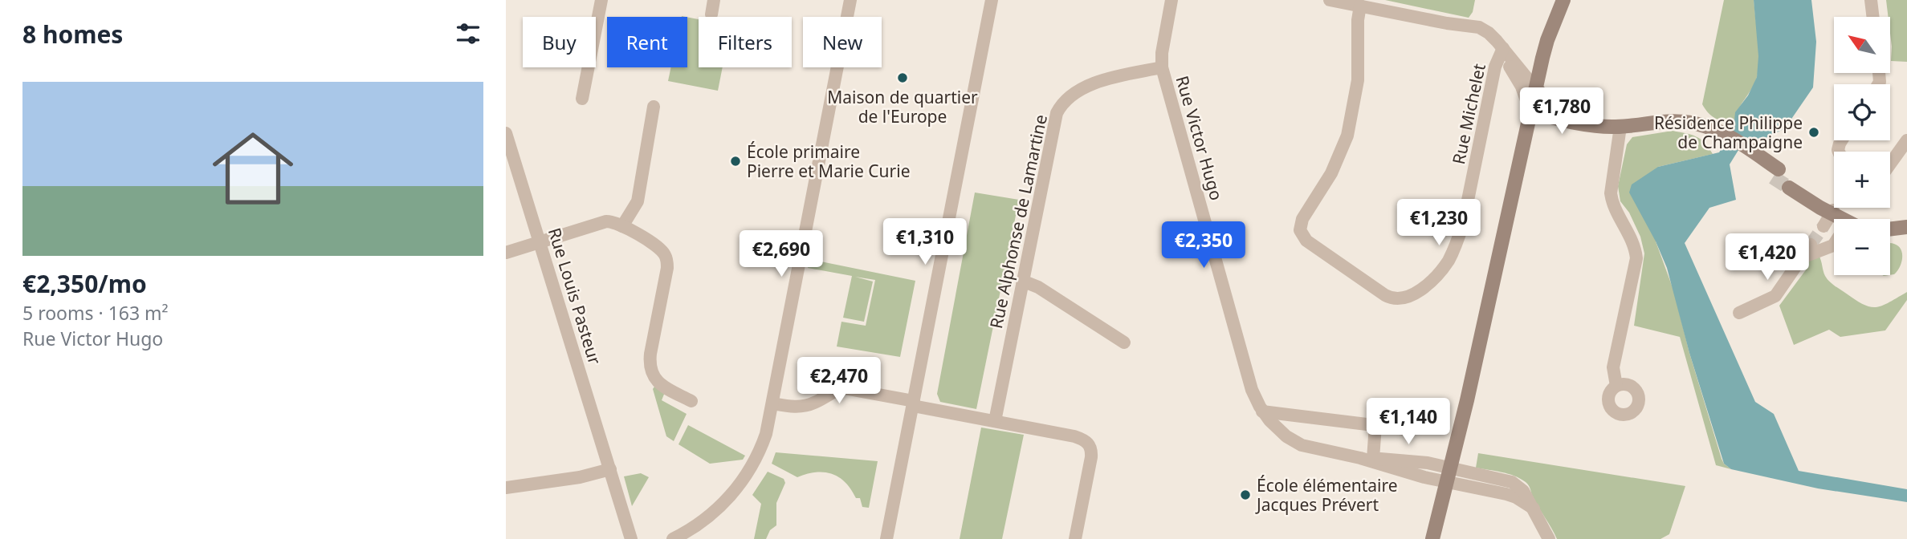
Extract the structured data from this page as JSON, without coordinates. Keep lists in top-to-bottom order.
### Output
{
  "streets": {
    "street": [
      "Rue Michelet",
      "Rue Victor Hugo",
      "Rue Alphonse de Lamartine",
      "Rue Louis Pasteur"
    ]
  },
  "crossings": [
    ["Rue Victor Hugo", "Rue Alphonse de Lamartine"]
  ],
  "places": [
    "Maison de quartier de l'Europe",
    "Résidence Philippe de Champaigne",
    "École primaire Pierre et Marie Curie",
    "École élémentaire Jacques Prévert"
  ],
  "north": "top left",
  "page": {
    "heading": "8 homes",
    "map_buttons": ["+", "−"],
    "chip": [
      "Buy",
      "Rent",
      "Filters",
      "New"
    ],
    "list": [
      {
        "name": "€2,350/mo",
        "note": "5 rooms · 163 m² · Rue Victor Hugo"
      }
    ],
    "price": [
      "€1,780",
      "€1,230",
      "€1,310",
      "€2,350",
      "€2,690",
      "€1,420",
      "€2,470",
      "€1,140"
    ]
  }
}
